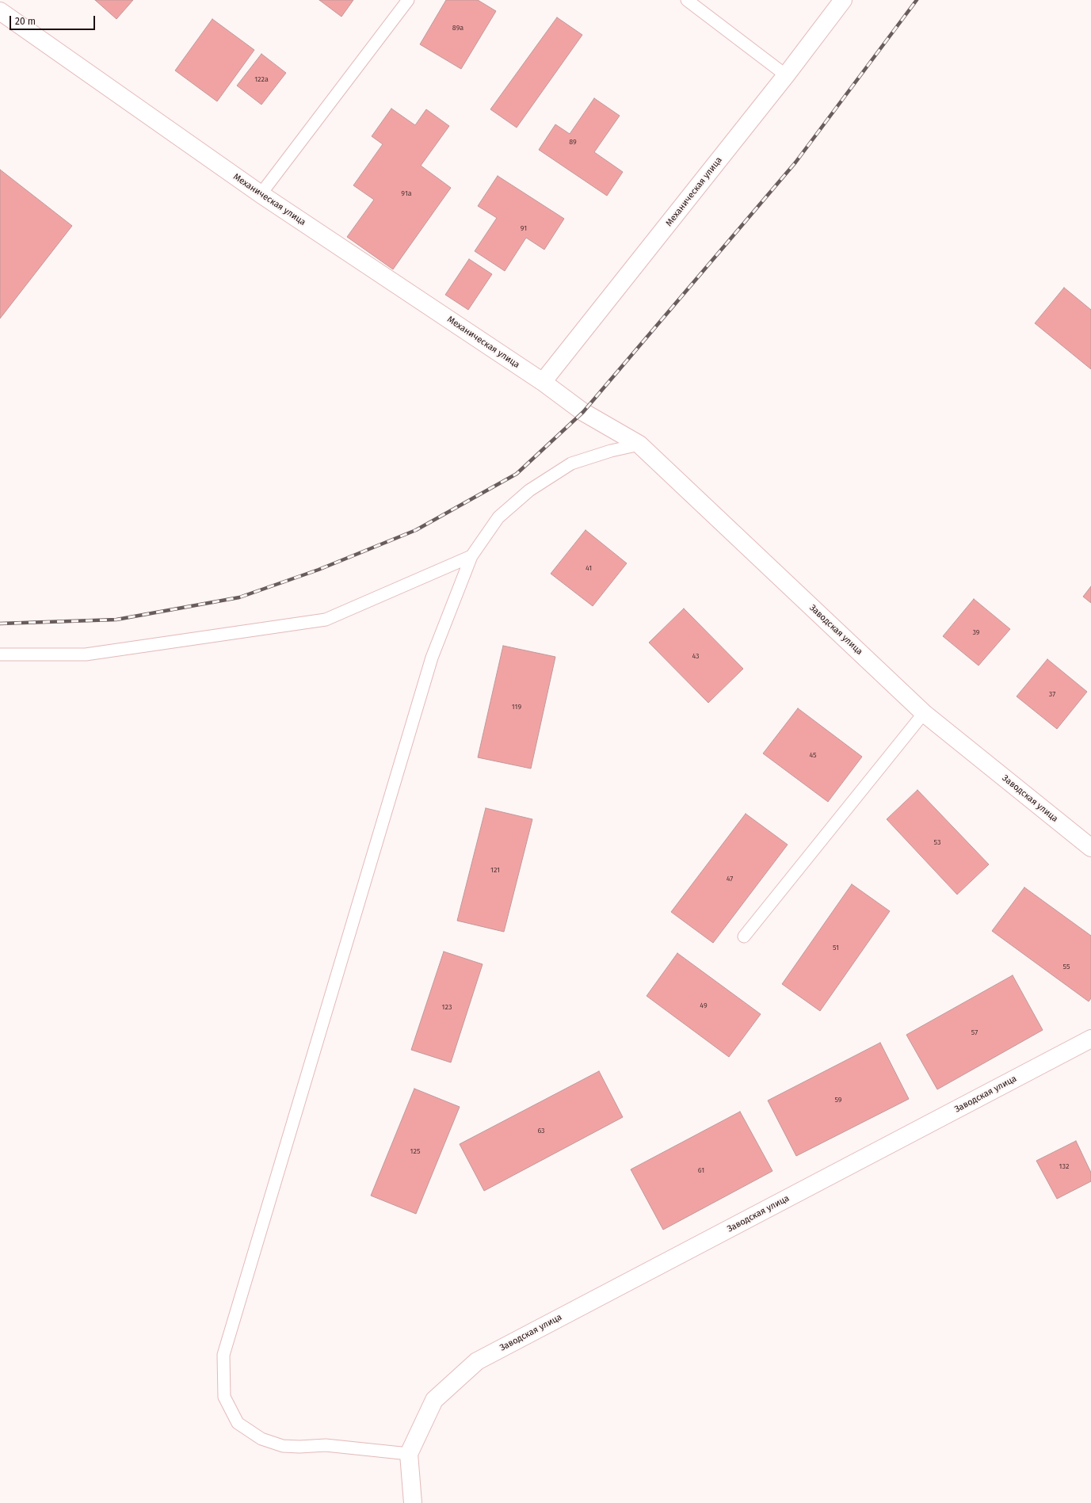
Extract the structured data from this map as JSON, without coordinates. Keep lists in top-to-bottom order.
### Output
{
  "streets": {
    "street": ["Механическая улица", "Заводская улица"]
  },
  "crossings": [
    ["Механическая улица", "Заводская улица"]
  ],
  "house_numbers": [
    "89а",
    "122а",
    "89",
    "91а",
    "91",
    "41",
    "39",
    "43",
    "37",
    "119",
    "45",
    "53",
    "121",
    "47",
    "51",
    "55",
    "49",
    "123",
    "57",
    "59",
    "63",
    "125",
    "132",
    "61"
  ],
  "scale_bar": "20 m"
}
